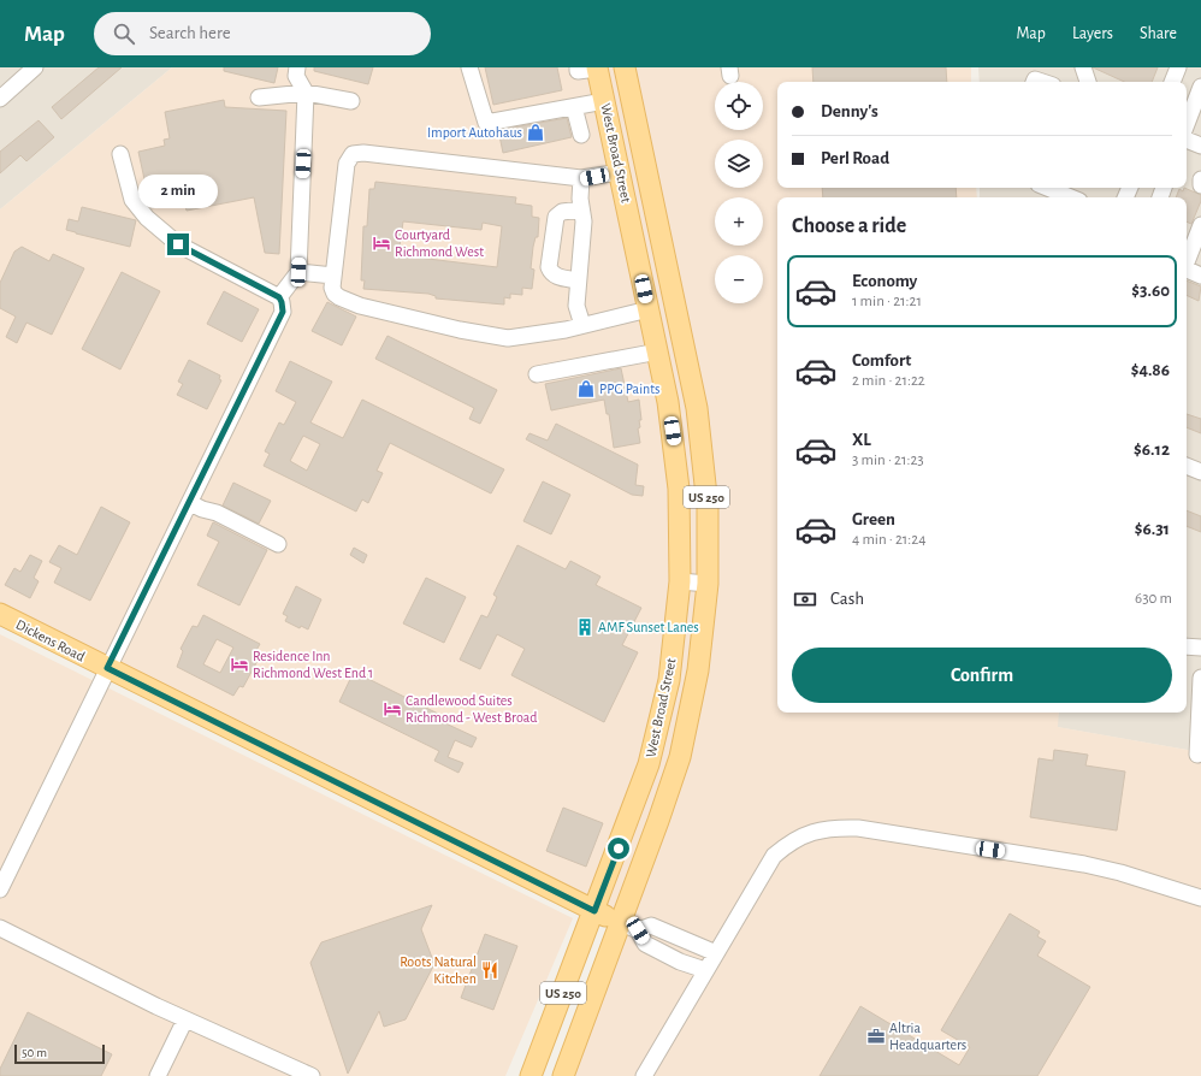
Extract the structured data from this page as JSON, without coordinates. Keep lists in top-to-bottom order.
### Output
{
  "streets": {
    "main road": ["West Broad Street", "US 250", "Dickens Road"]
  },
  "crossings": [
    ["West Broad Street", "Dickens Road"]
  ],
  "places": {
    "shop": ["Import Autohaus", "PPG Paints"],
    "hotel": ["Courtyard Richmond West", "Residence Inn Richmond West End 1", "Candlewood Suites Richmond - West Broad"],
    "building": ["AMF Sunset Lanes"],
    "restaurant": ["Roots Natural Kitchen"],
    "office": ["Altria Headquarters"]
  },
  "scale_bar": "50 m",
  "page": {
    "header": "Map",
    "search": "Search here",
    "nav": ["Map", "Layers", "Share"],
    "map_buttons": ["+", "−"],
    "banner": ["Denny's", "Perl Road"],
    "bubble": "2 min",
    "heading": "Choose a ride",
    "list": [
      {
        "name": "Economy",
        "note": "1 min · 21:21",
        "value": "$3.60"
      },
      {
        "name": "Comfort",
        "note": "2 min · 21:22",
        "value": "$4.86"
      },
      {
        "name": "XL",
        "note": "3 min · 21:23",
        "value": "$6.12"
      },
      {
        "name": "Green",
        "note": "4 min · 21:24",
        "value": "$6.31"
      }
    ],
    "pay": ["Cash", "630 m"],
    "buttons": "Confirm",
    "scale": "50 m"
  }
}
